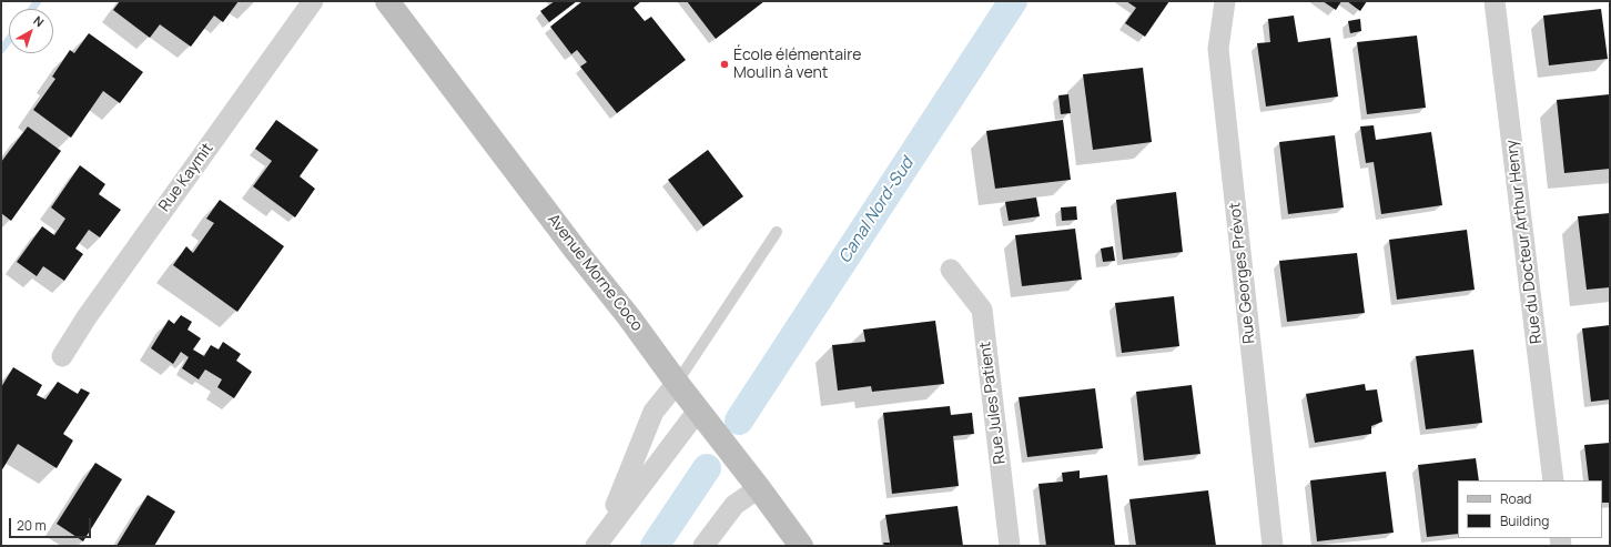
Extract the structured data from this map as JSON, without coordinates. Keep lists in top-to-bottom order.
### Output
{
  "streets": {
    "street": [
      "Rue Kaymit",
      "Rue du Docteur Arthur Henry",
      "Avenue Morne Coco",
      "Rue Georges Prévot",
      "Rue Jules Patient"
    ]
  },
  "water": ["Canal Nord-Sud"],
  "places": ["École élémentaire Moulin à vent"],
  "legend": ["Road", "Building"],
  "scale_bar": "20 m",
  "north": "top right"
}
